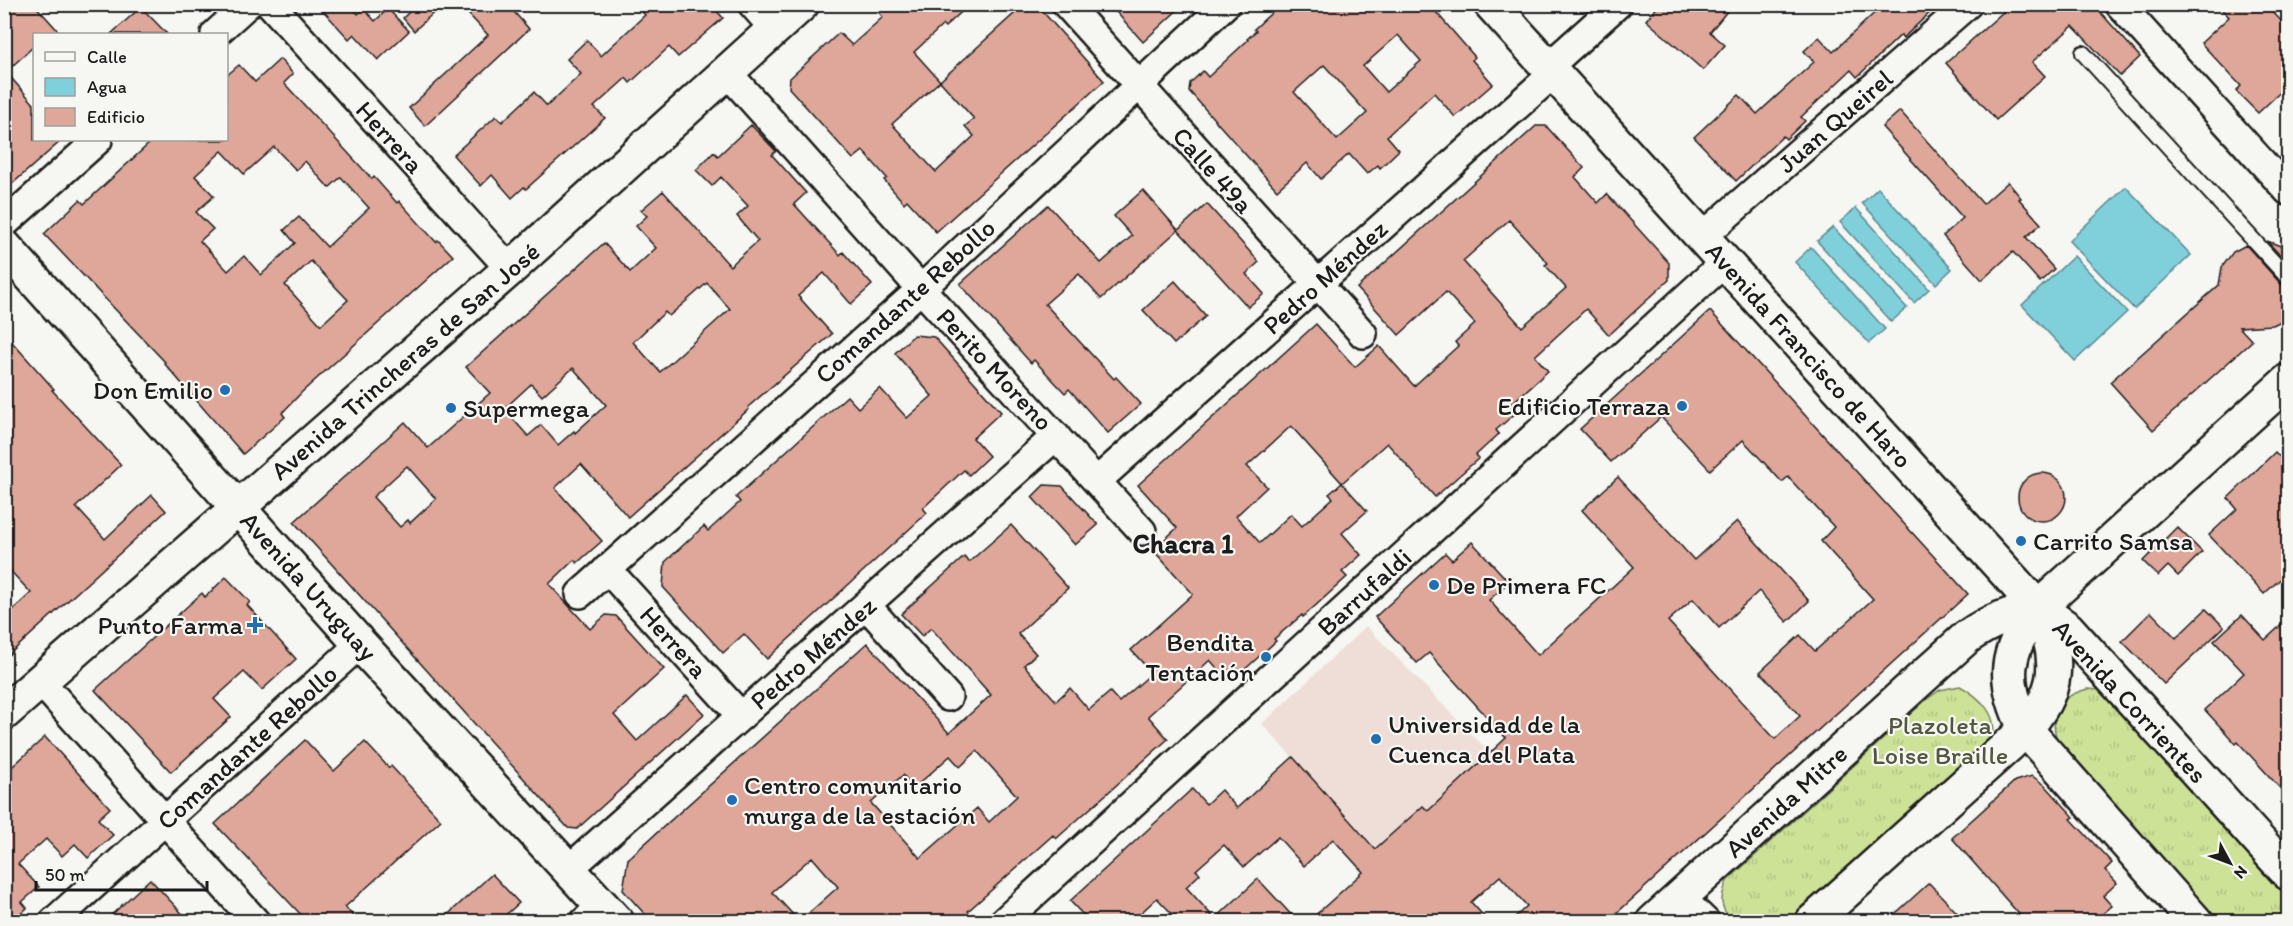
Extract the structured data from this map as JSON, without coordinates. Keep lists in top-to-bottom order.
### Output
{
  "streets": {
    "main road": [
      "Avenida Francisco de Haro",
      "Avenida Trincheras de San José",
      "Avenida Uruguay",
      "Avenida Corrientes",
      "Avenida Mitre"
    ],
    "street": [
      "Juan Queirel",
      "Herrera",
      "Calle 49a",
      "Pedro Méndez",
      "Comandante Rebollo",
      "Perito Moreno",
      "Barrufaldi"
    ]
  },
  "crossings": [
    ["Juan Queirel", "Avenida Francisco de Haro"],
    ["Herrera", "Pedro Méndez"],
    ["Herrera", "Comandante Rebollo"],
    ["Herrera", "Avenida Trincheras de San José"],
    ["Calle 49a", "Pedro Méndez"],
    ["Calle 49a", "Comandante Rebollo"],
    ["Pedro Méndez", "Avenida Francisco de Haro"],
    ["Pedro Méndez", "Perito Moreno"],
    ["Pedro Méndez", "Avenida Uruguay"],
    ["Comandante Rebollo", "Perito Moreno"],
    ["Comandante Rebollo", "Avenida Uruguay"],
    ["Avenida Francisco de Haro", "Barrufaldi"],
    ["Avenida Francisco de Haro", "Avenida Corrientes"],
    ["Avenida Francisco de Haro", "Avenida Mitre"],
    ["Avenida Trincheras de San José", "Perito Moreno"],
    ["Avenida Trincheras de San José", "Avenida Uruguay"],
    ["Avenida Corrientes", "Avenida Mitre"]
  ],
  "districts": ["Chacra 1"],
  "parks": ["Plazoleta Loise Braille"],
  "places": {
    "other": [
      "Don Emilio",
      "Edificio Terraza",
      "Supermega",
      "Carrito Samsa",
      "De Primera FC",
      "Bendita Tentación",
      "Universidad de la Cuenca del Plata",
      "Centro comunitario murga de la estación"
    ],
    "health": ["Punto Farma"]
  },
  "legend": ["Calle", "Agua", "Edificio"],
  "scale_bar": "50 m",
  "north": "bottom right"
}
